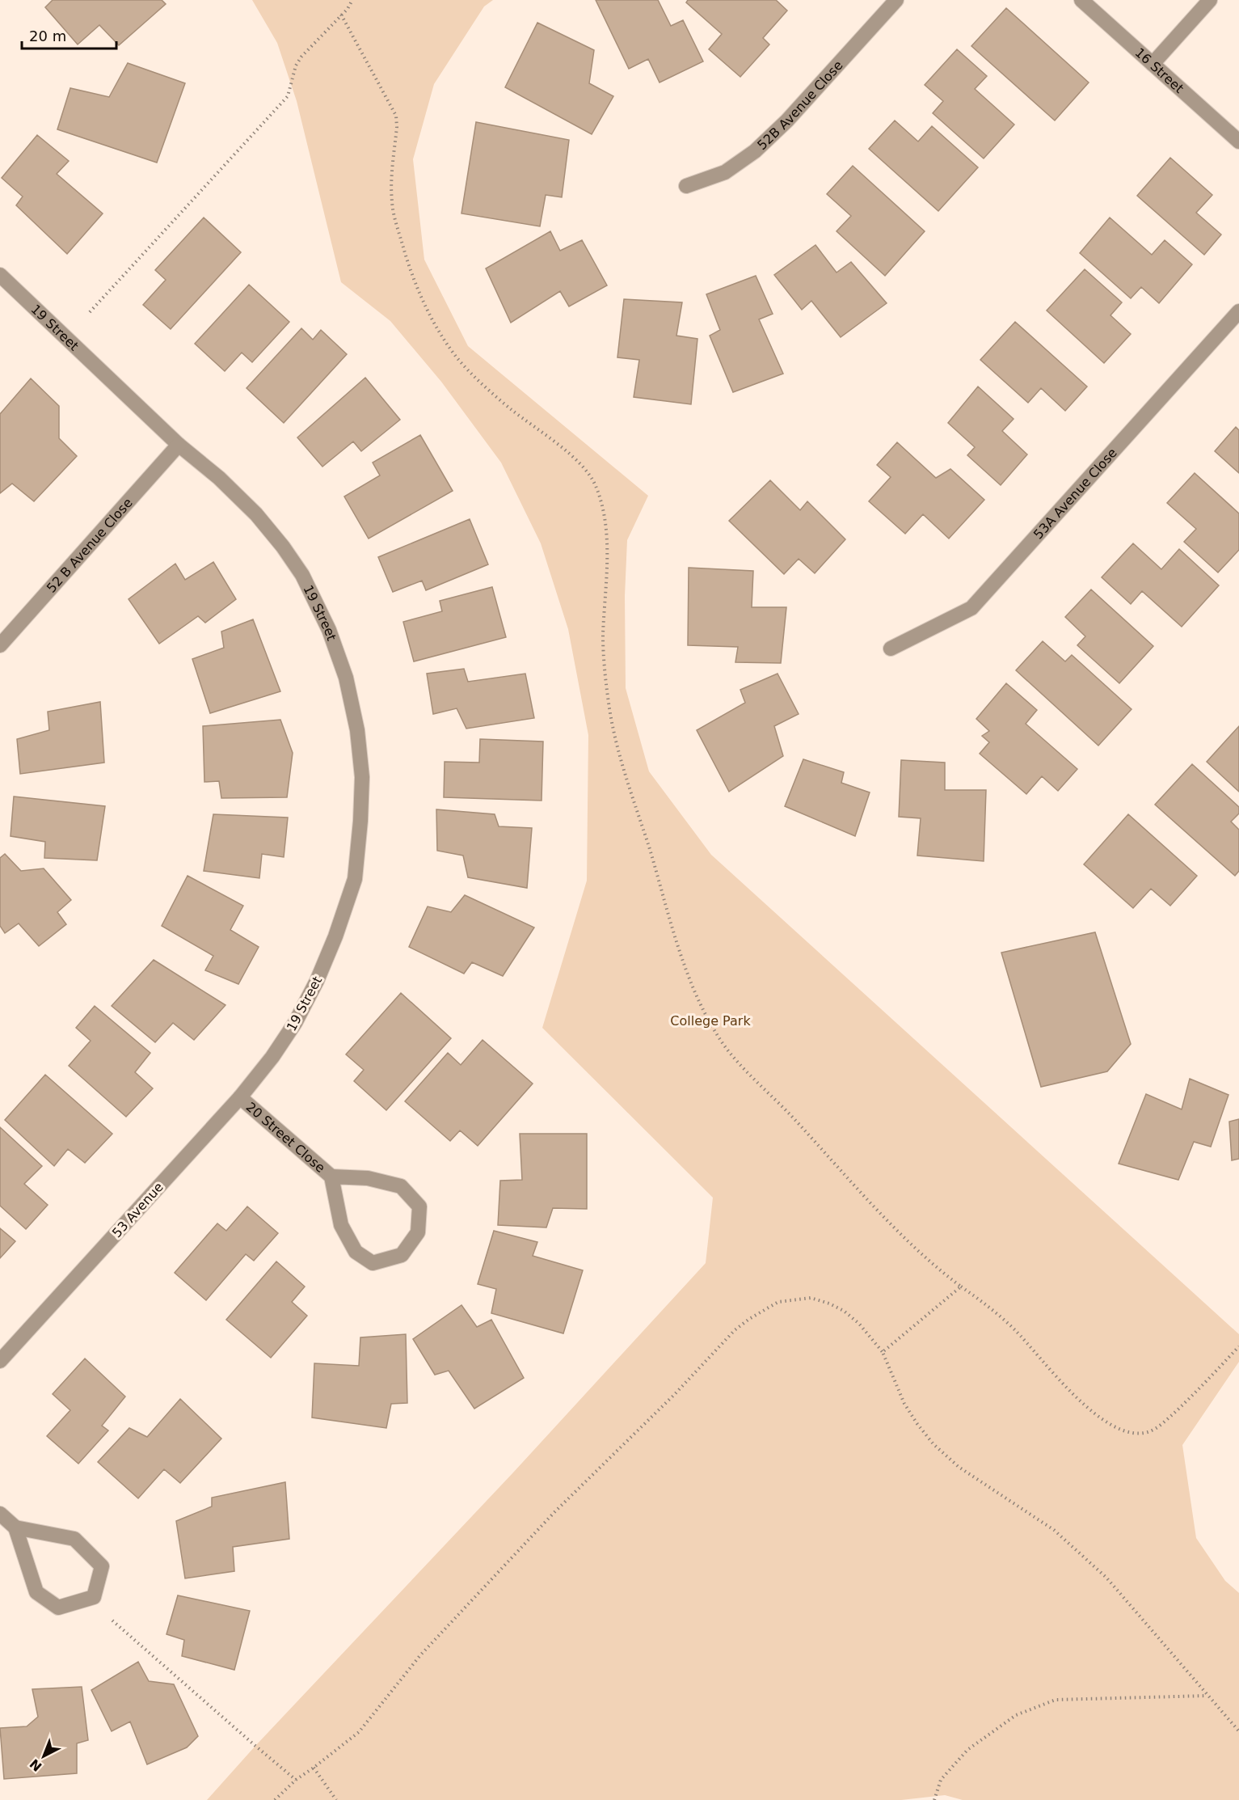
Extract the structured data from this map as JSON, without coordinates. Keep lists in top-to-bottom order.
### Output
{
  "streets": {
    "street": [
      "16 Street",
      "52B Avenue Close",
      "19 Street",
      "53A Avenue Close",
      "52 B Avenue Close",
      "20 Street Close",
      "53 Avenue"
    ]
  },
  "crossings": [
    ["19 Street", "52 B Avenue Close"],
    ["19 Street", "53 Avenue"],
    ["20 Street Close", "53 Avenue"]
  ],
  "parks": ["College Park"],
  "scale_bar": "20 m",
  "north": "bottom left"
}
